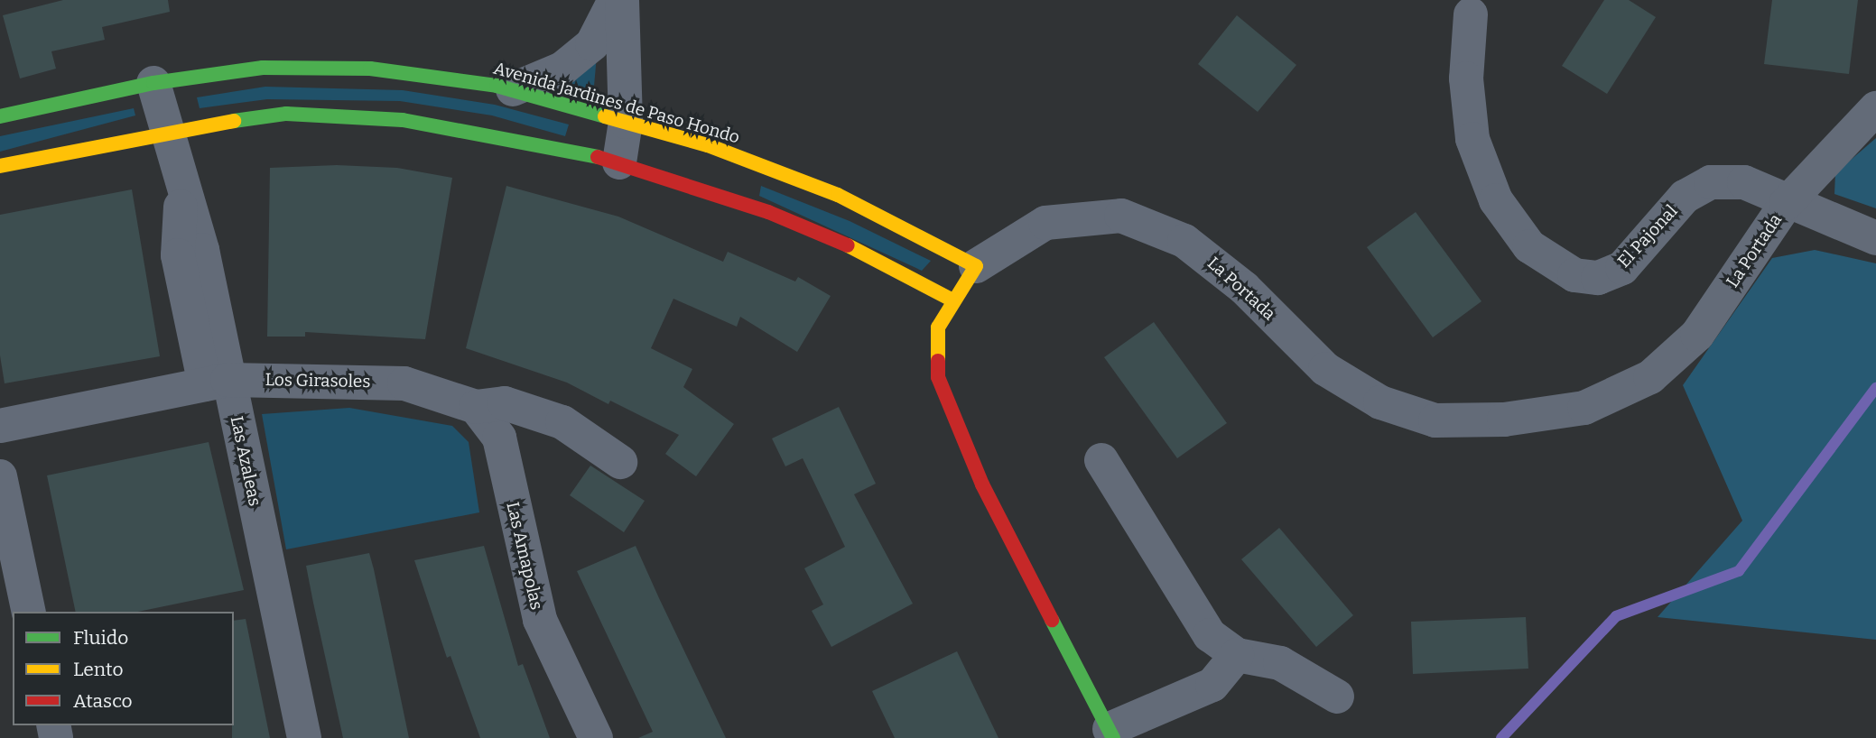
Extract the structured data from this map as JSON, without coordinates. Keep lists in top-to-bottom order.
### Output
{
  "streets": {
    "street": [
      "Avenida Jardines de Paso Hondo",
      "El Pajonal",
      "La Portada",
      "Los Girasoles",
      "Las Azaleas",
      "Las Amapolas"
    ]
  },
  "crossings": [
    ["Avenida Jardines de Paso Hondo", "La Portada"],
    ["Avenida Jardines de Paso Hondo", "Las Azaleas"],
    ["El Pajonal", "La Portada"],
    ["Los Girasoles", "Las Azaleas"],
    ["Los Girasoles", "Las Amapolas"]
  ],
  "legend": ["Fluido", "Lento", "Atasco"]
}
